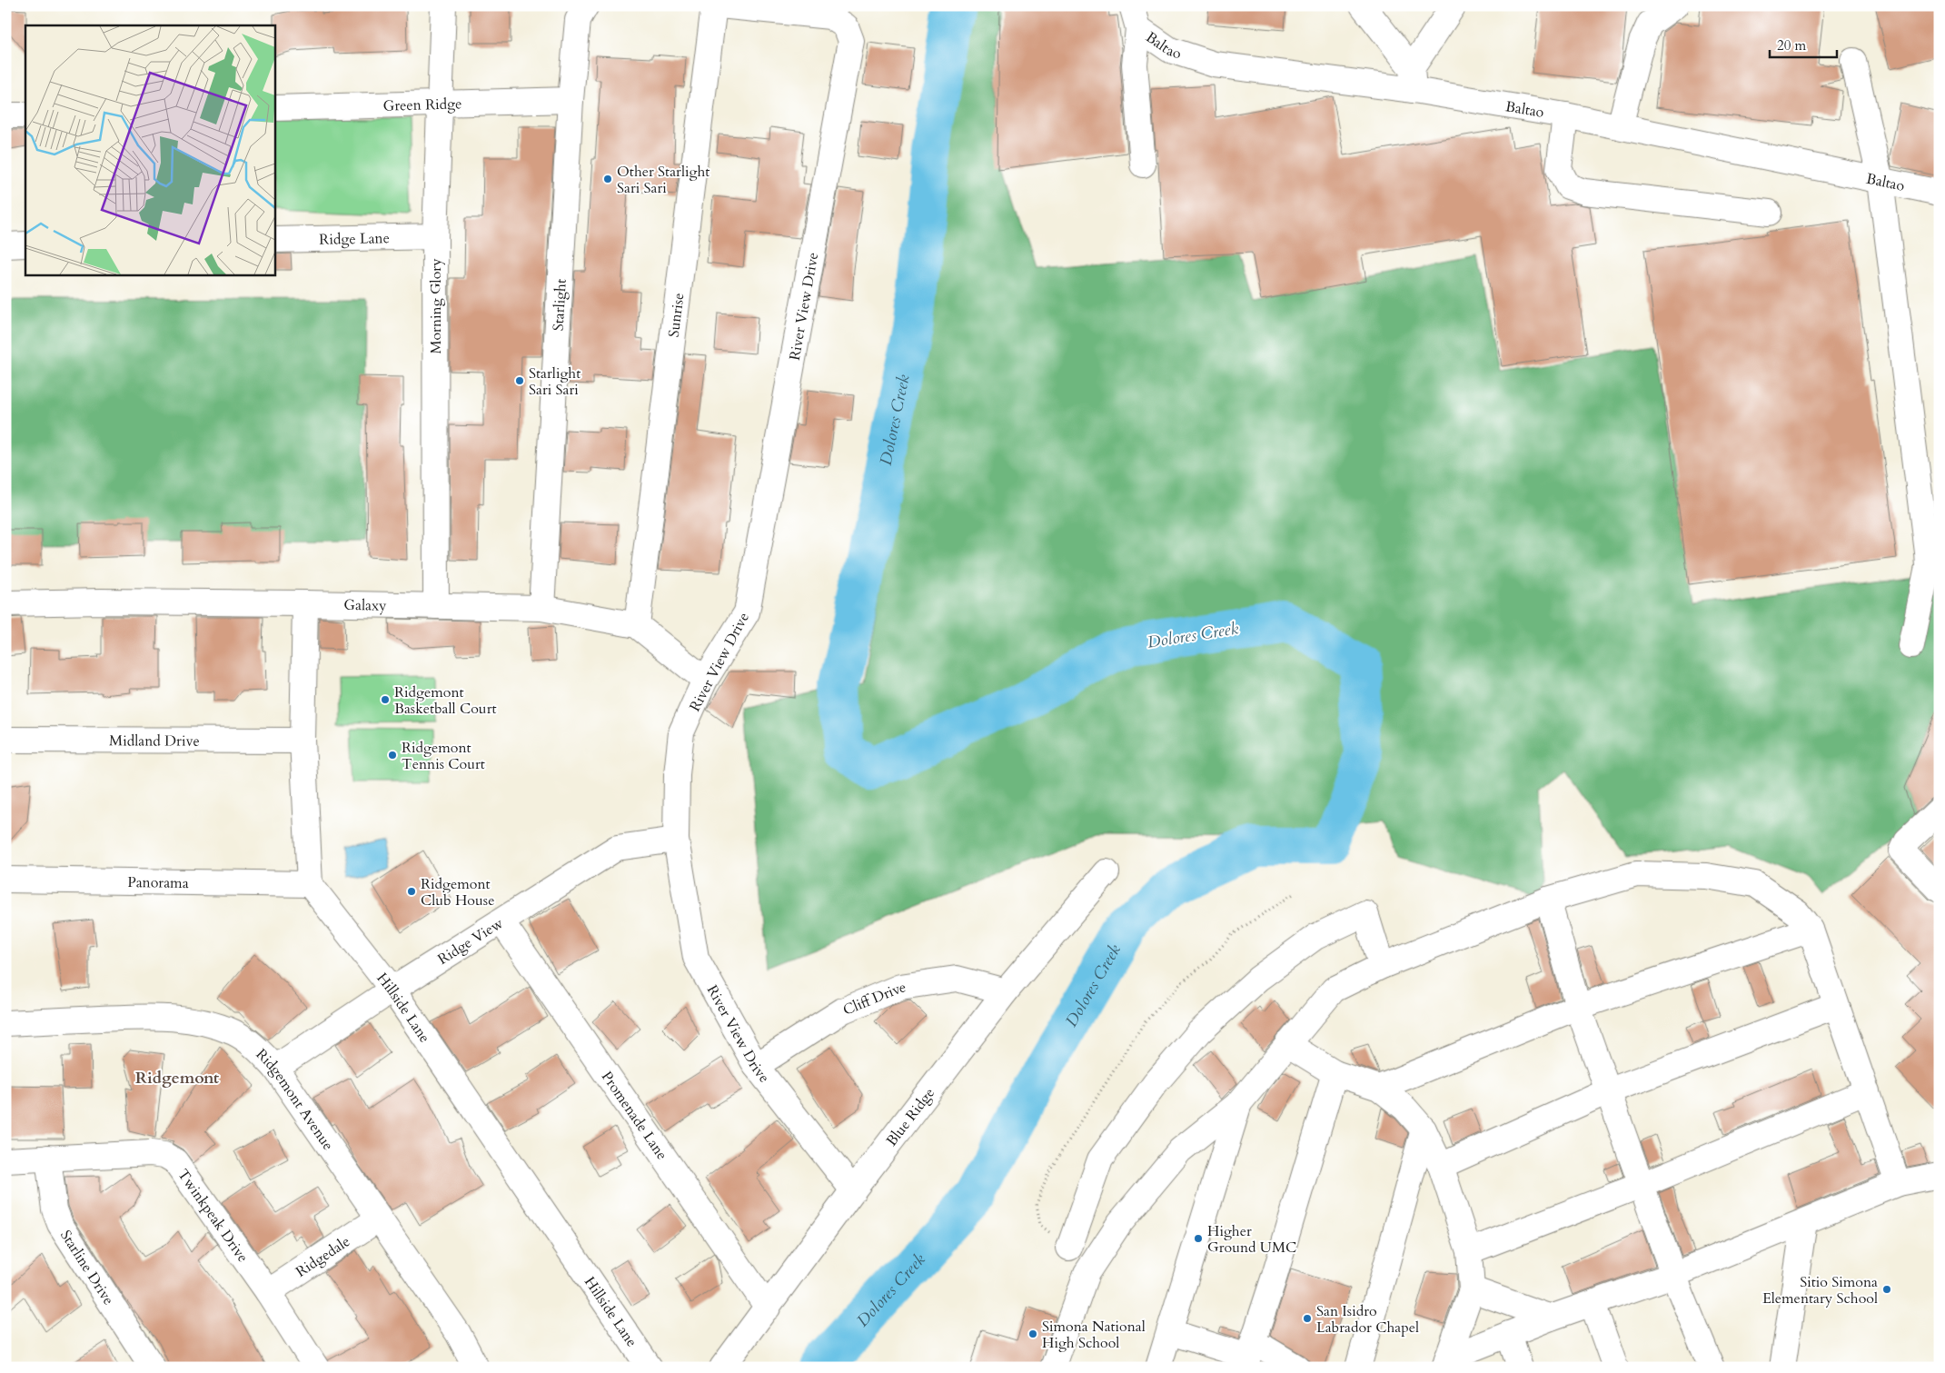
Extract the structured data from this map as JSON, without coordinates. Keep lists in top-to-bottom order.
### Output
{
  "streets": {
    "street": [
      "Baltao",
      "Green Ridge",
      "Ridge Lane",
      "Starlight",
      "Morning Glory",
      "River View Drive",
      "Sunrise",
      "Galaxy",
      "Midland Drive",
      "Panorama",
      "Ridge View",
      "Cliff Drive",
      "Hillside Lane",
      "Ridgemont Avenue",
      "Promenade Lane",
      "Blue Ridge",
      "Twinkpeak Drive",
      "Ridgedale",
      "Starline Drive"
    ]
  },
  "crossings": [
    ["Green Ridge", "Starlight"],
    ["Green Ridge", "Morning Glory"],
    ["Ridge Lane", "Morning Glory"],
    ["Starlight", "Galaxy"],
    ["Morning Glory", "Galaxy"],
    ["River View Drive", "Galaxy"],
    ["River View Drive", "Ridge View"],
    ["River View Drive", "Cliff Drive"],
    ["River View Drive", "Blue Ridge"],
    ["Sunrise", "Galaxy"],
    ["Panorama", "Hillside Lane"],
    ["Ridge View", "Hillside Lane"],
    ["Ridge View", "Ridgemont Avenue"],
    ["Ridge View", "Promenade Lane"],
    ["Cliff Drive", "Blue Ridge"],
    ["Ridgemont Avenue", "Ridgedale"],
    ["Promenade Lane", "Blue Ridge"],
    ["Twinkpeak Drive", "Ridgedale"],
    ["Twinkpeak Drive", "Starline Drive"]
  ],
  "districts": ["Ridgemont"],
  "water": ["Dolores Creek"],
  "places": [
    "Other Starlight Sari Sari",
    "Starlight Sari Sari",
    "Ridgemont Basketball Court",
    "Ridgemont Tennis Court",
    "Ridgemont Club House",
    "Higher Ground UMC",
    "Sitio Simona Elementary School",
    "San Isidro Labrador Chapel",
    "Simona National High School"
  ],
  "scale_bar": "20 m"
}
